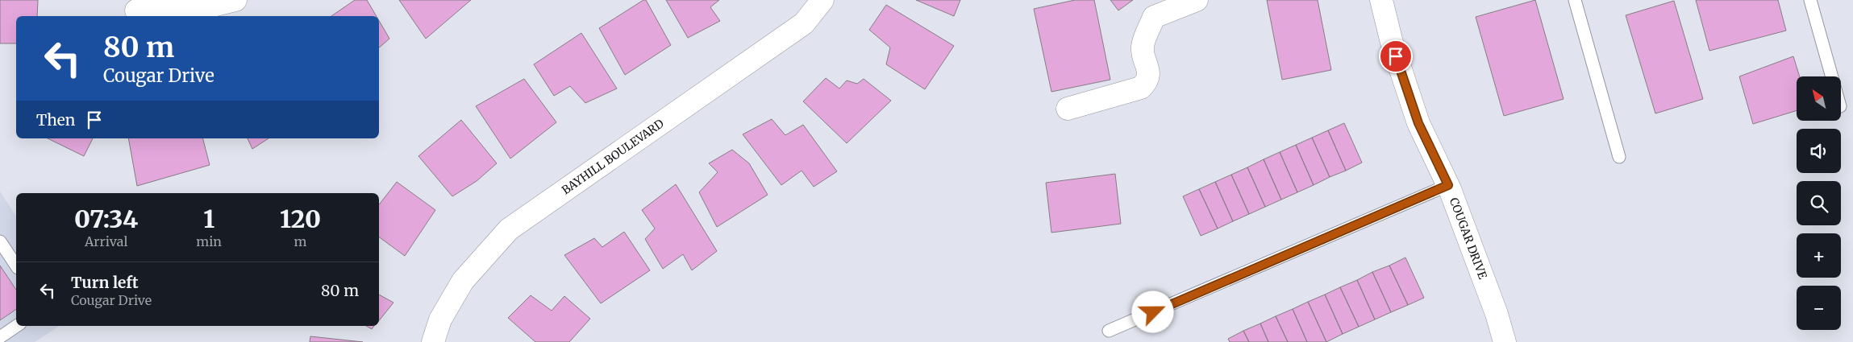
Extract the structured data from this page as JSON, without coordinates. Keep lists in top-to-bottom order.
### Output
{
  "streets": {
    "street": ["BAYHILL BOULEVARD", "COUGAR DRIVE"]
  },
  "north": "top left",
  "page": {
    "turn": ["80 m", "Cougar Drive"],
    "map_buttons": ["+", "−"],
    "then": "Then",
    "eta": [
      "07:34",
      "Arrival",
      "1",
      "min",
      "120",
      "m"
    ],
    "list": [
      {
        "name": "Turn left",
        "note": "Cougar Drive",
        "value": "80 m"
      }
    ]
  }
}
